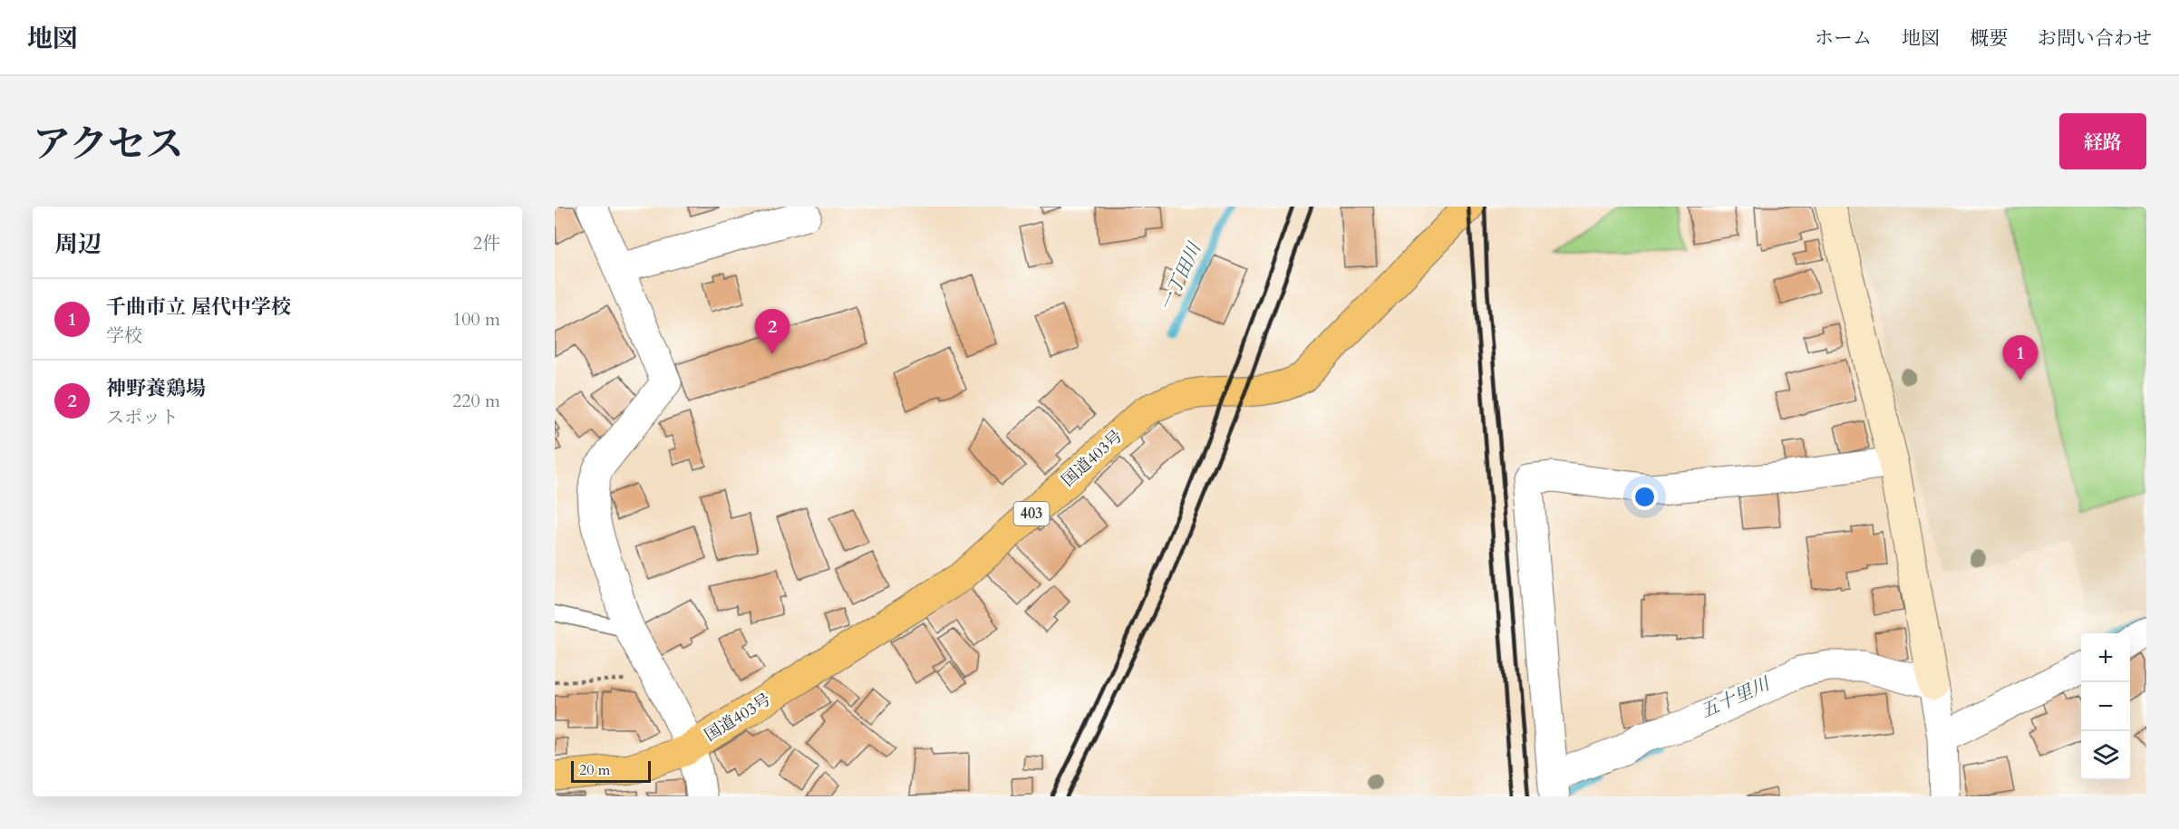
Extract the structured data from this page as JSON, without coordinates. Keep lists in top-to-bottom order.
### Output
{
  "streets": {
    "highway": ["国道403号", "403"]
  },
  "water": ["一丁田川", "五十里川"],
  "scale_bar": "20 m",
  "page": {
    "header": "地図",
    "nav": [
      "ホーム",
      "地図",
      "概要",
      "お問い合わせ"
    ],
    "title": "アクセス",
    "buttons": "経路",
    "heading": ["周辺", "2件"],
    "list": [
      {
        "mark": "1",
        "name": "千曲市立 屋代中学校",
        "note": "学校",
        "value": "100 m"
      },
      {
        "mark": "2",
        "name": "神野養鶏場",
        "note": "スポット",
        "value": "220 m"
      }
    ],
    "pins": ["2", "1"],
    "map_buttons": ["+", "−"],
    "scale": "20 m"
  }
}
